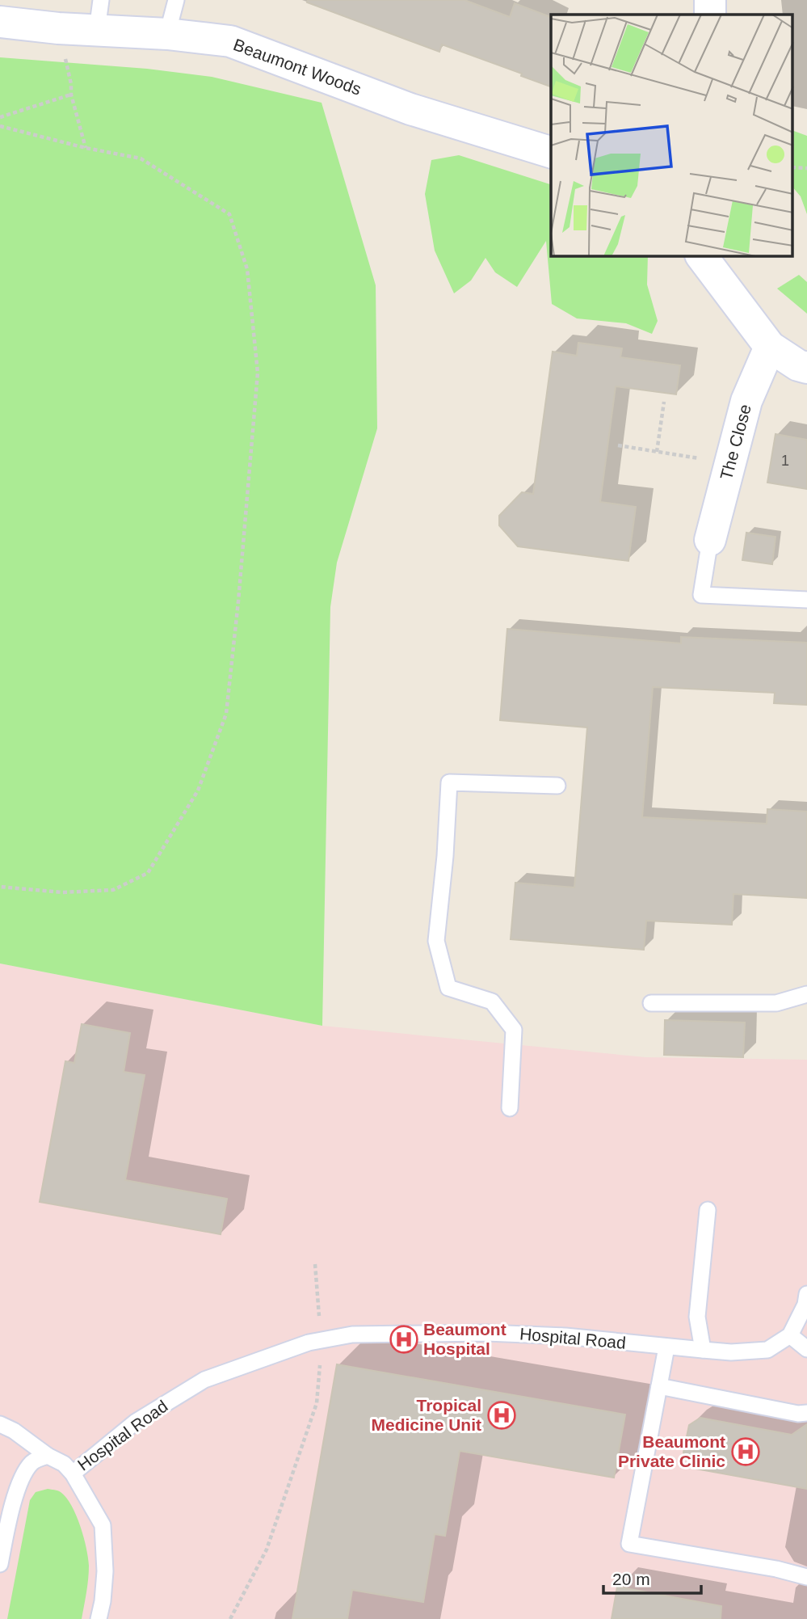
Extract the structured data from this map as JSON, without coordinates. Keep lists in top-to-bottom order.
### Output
{
  "streets": {
    "street": ["Beaumont Woods", "The Close"],
    "lane": ["Hospital Road"]
  },
  "places": {
    "hospital": ["Beaumont Hospital", "Tropical Medicine Unit", "Beaumont Private Clinic"]
  },
  "house_numbers": ["1"],
  "scale_bar": "20 m"
}
